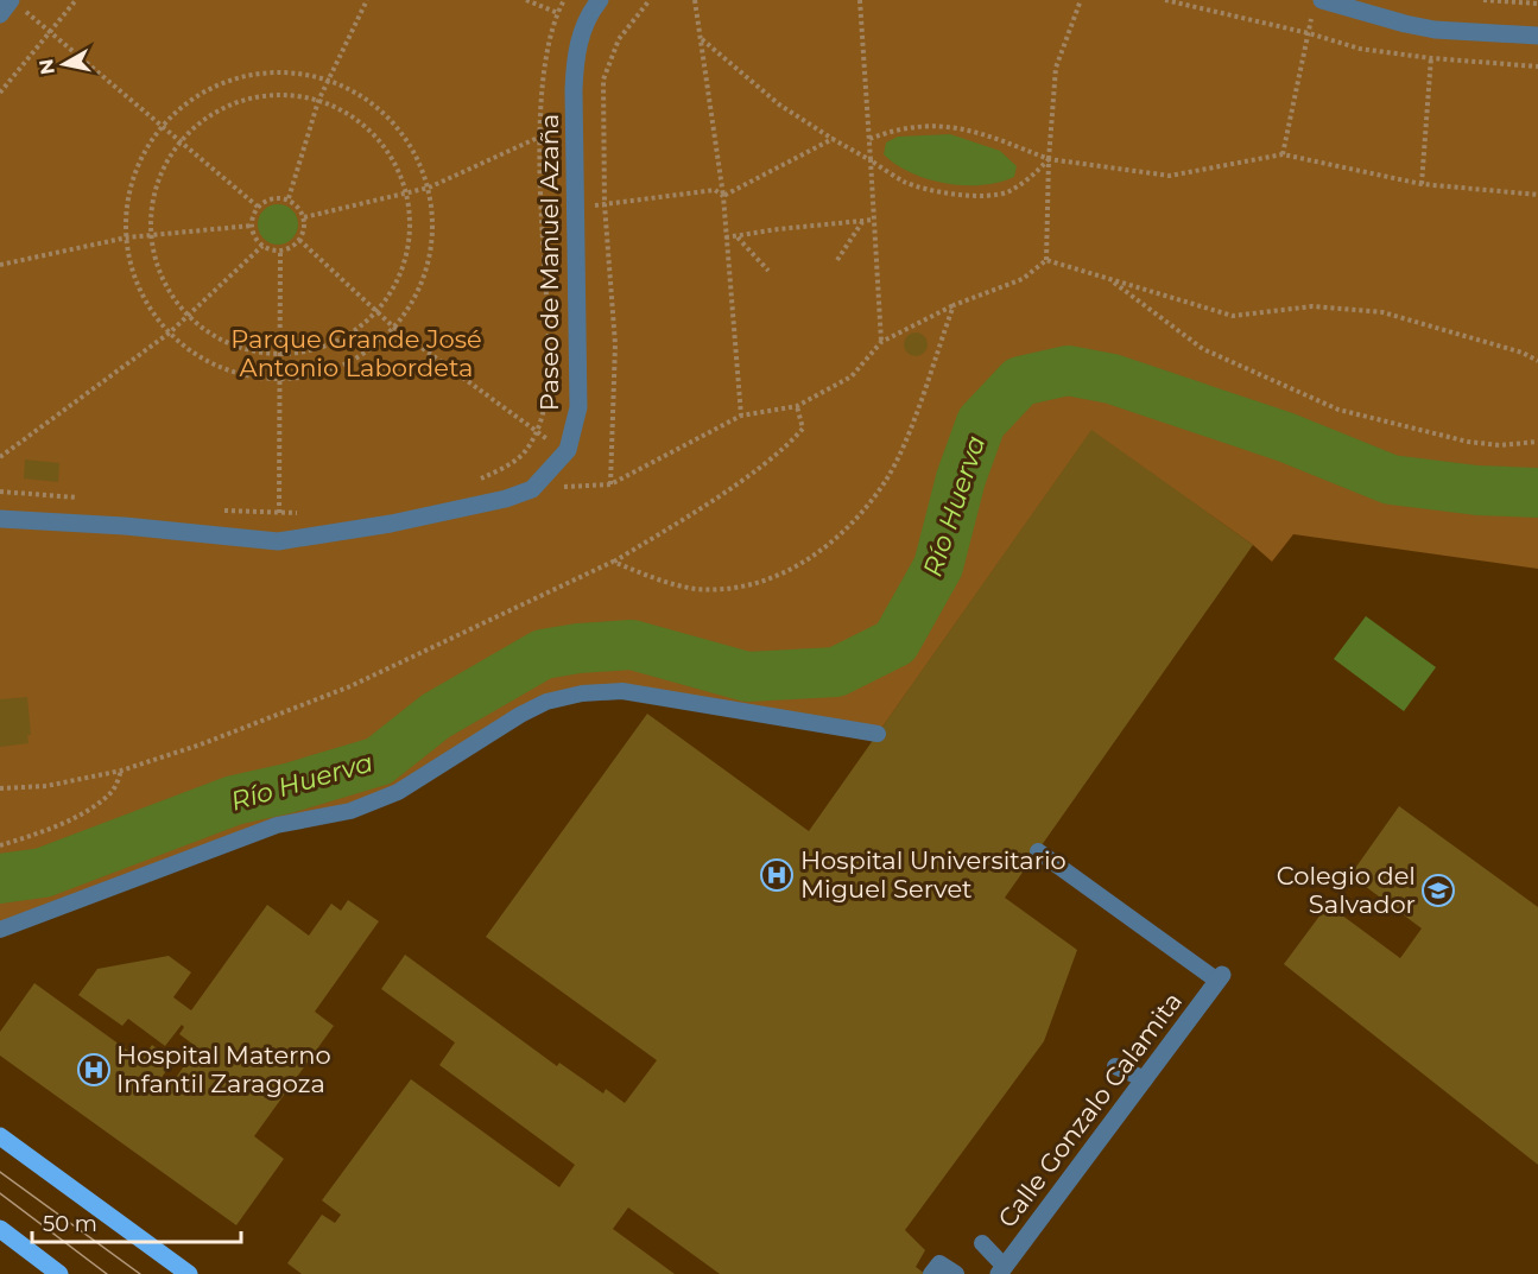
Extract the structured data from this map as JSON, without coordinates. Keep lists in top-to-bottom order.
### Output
{
  "streets": {
    "street": ["Paseo de Manuel Azaña", "Calle Gonzalo Calamita"]
  },
  "water": ["Río Huerva"],
  "parks": ["Parque Grande José Antonio Labordeta"],
  "places": {
    "hospital": ["Hospital Universitario Miguel Servet", "Hospital Materno Infantil Zaragoza"],
    "school or university": ["Colegio del Salvador"]
  },
  "scale_bar": "50 m",
  "north": "left"
}
